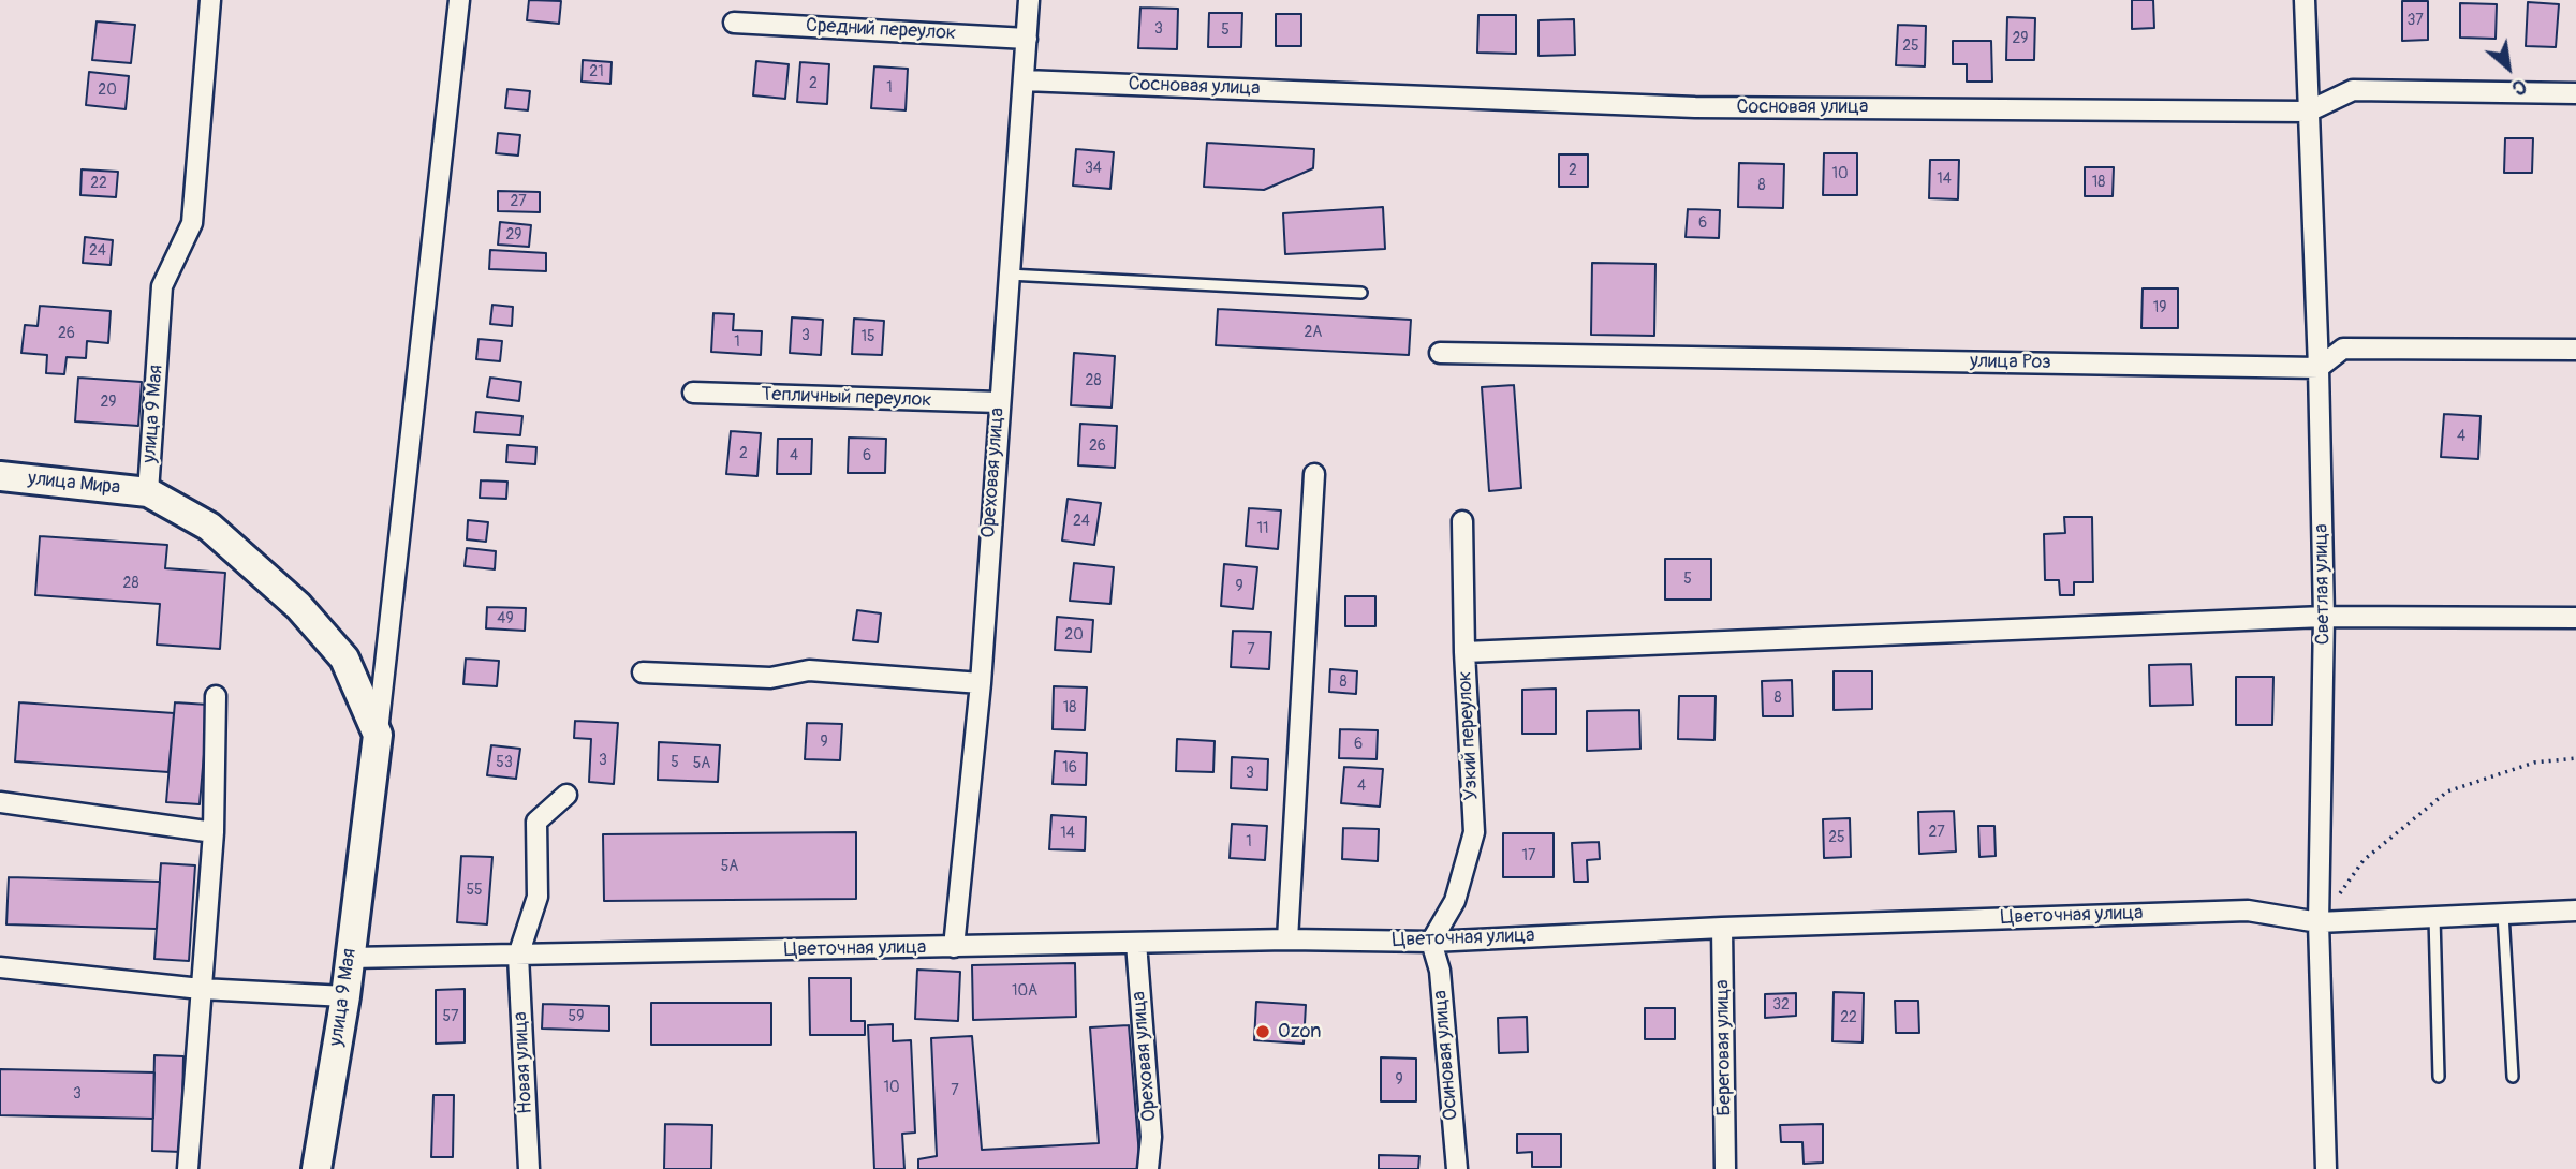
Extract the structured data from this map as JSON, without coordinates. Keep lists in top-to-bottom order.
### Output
{
  "streets": {
    "street": [
      "Средний переулок",
      "Сосновая улица",
      "улица Роз",
      "Тепличный переулок",
      "улица 9 Мая",
      "Ореховая улица",
      "улица Мира",
      "Светлая улица",
      "Узкий переулок",
      "Цветочная улица",
      "Береговая улица",
      "Осиновая улица",
      "Новая улица"
    ]
  },
  "crossings": [
    ["Средний переулок", "Ореховая улица"],
    ["Сосновая улица", "Ореховая улица"],
    ["Сосновая улица", "Светлая улица"],
    ["улица Роз", "Светлая улица"],
    ["Тепличный переулок", "Ореховая улица"],
    ["улица 9 Мая", "улица Мира"],
    ["улица 9 Мая", "Цветочная улица"],
    ["Ореховая улица", "Цветочная улица"],
    ["Светлая улица", "Цветочная улица"],
    ["Узкий переулок", "Цветочная улица"],
    ["Узкий переулок", "Осиновая улица"],
    ["Цветочная улица", "Береговая улица"],
    ["Цветочная улица", "Осиновая улица"],
    ["Цветочная улица", "Новая улица"]
  ],
  "places": ["Ozon"],
  "house_numbers": [
    "37",
    "3",
    "5",
    "29",
    "25",
    "21",
    "2",
    "1",
    "20",
    "34",
    "2",
    "10",
    "14",
    "18",
    "22",
    "8",
    "27",
    "6",
    "29",
    "24",
    "19",
    "2А",
    "26",
    "3",
    "15",
    "1",
    "28",
    "29",
    "4",
    "26",
    "2",
    "4",
    "6",
    "24",
    "11",
    "5",
    "28",
    "9",
    "49",
    "20",
    "7",
    "8",
    "8",
    "18",
    "9",
    "6",
    "3",
    "53",
    "5",
    "5А",
    "16",
    "3",
    "4",
    "27",
    "14",
    "25",
    "1",
    "17",
    "5А",
    "55",
    "10А",
    "32",
    "57",
    "59",
    "22",
    "9",
    "10",
    "7",
    "3"
  ],
  "north": "bottom right"
}
